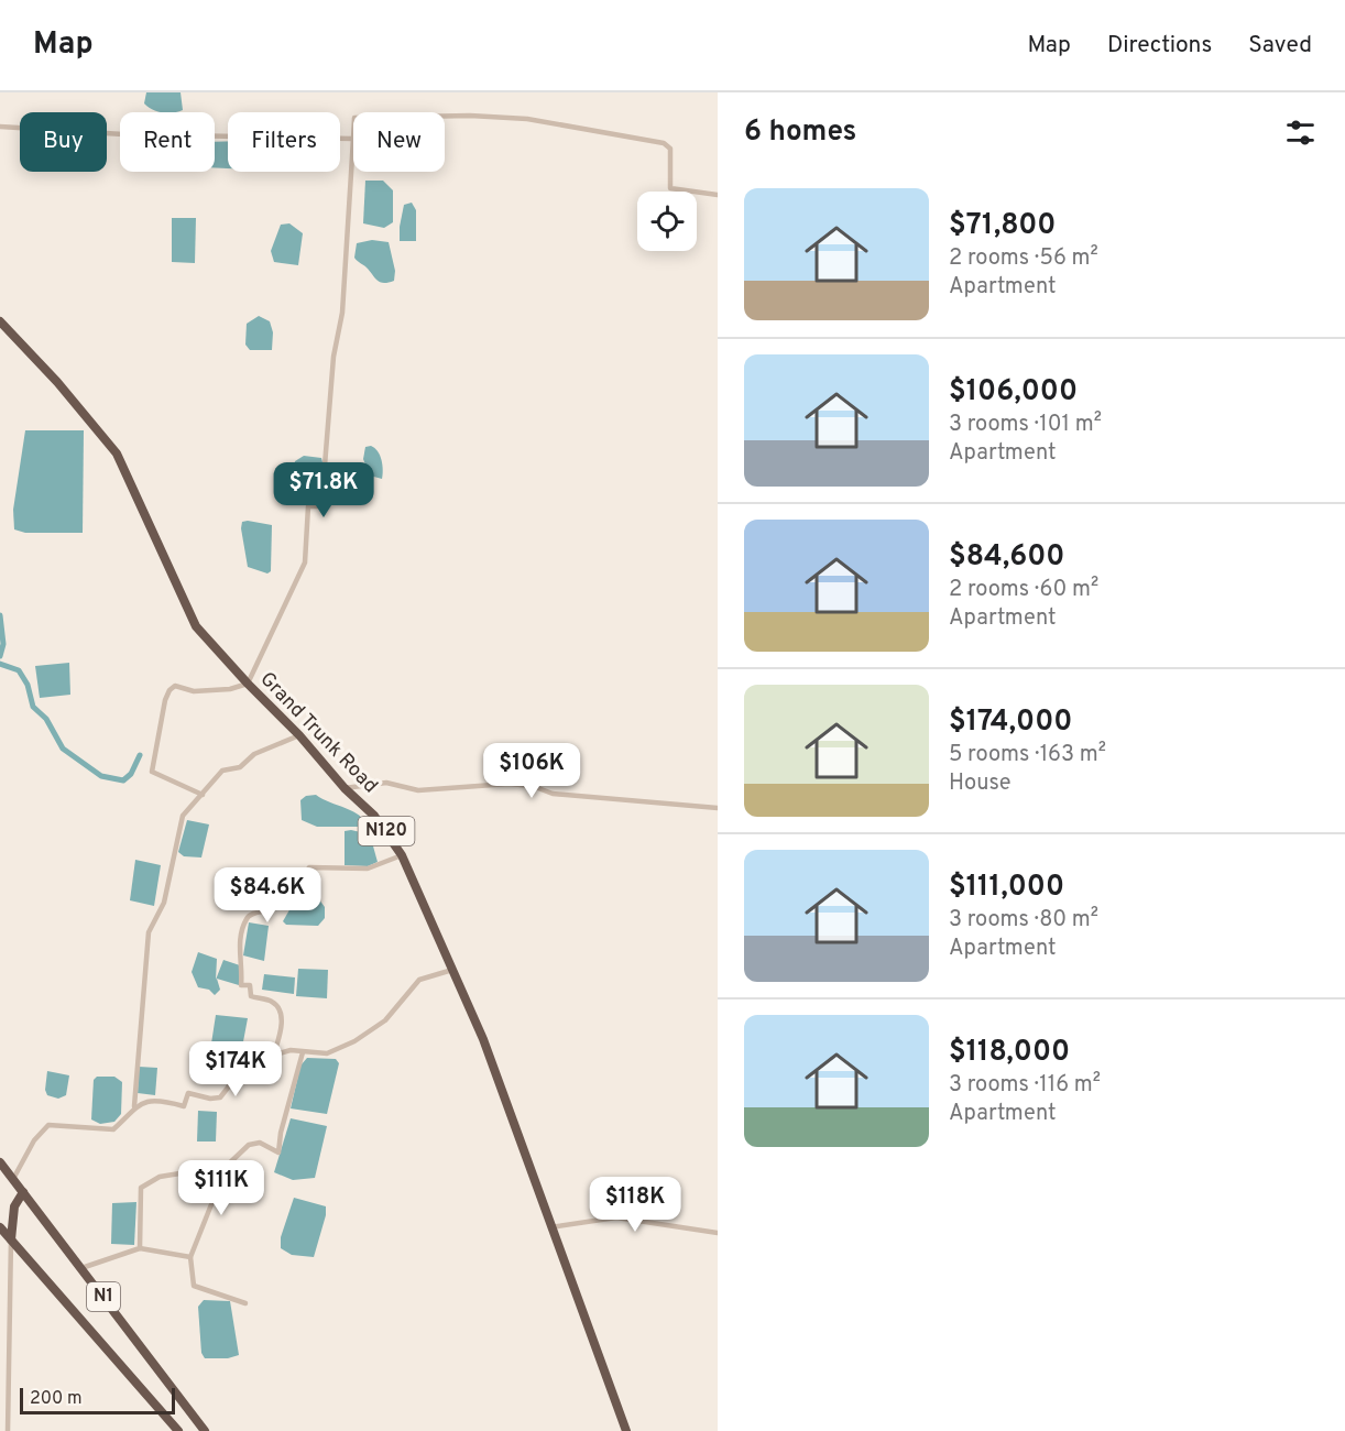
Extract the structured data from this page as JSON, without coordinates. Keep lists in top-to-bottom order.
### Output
{
  "streets": {
    "highway": ["Grand Trunk Road", "N120", "N1"]
  },
  "scale_bar": "200 m",
  "page": {
    "header": "Map",
    "nav": ["Map", "Directions", "Saved"],
    "heading": "6 homes",
    "chip": [
      "Buy",
      "Rent",
      "Filters",
      "New"
    ],
    "list": [
      {
        "name": "$71,800",
        "note": "2 rooms · 56 m² · Apartment"
      },
      {
        "name": "$106,000",
        "note": "3 rooms · 101 m² · Apartment"
      },
      {
        "name": "$84,600",
        "note": "2 rooms · 60 m² · Apartment"
      },
      {
        "name": "$174,000",
        "note": "5 rooms · 163 m² · House"
      },
      {
        "name": "$111,000",
        "note": "3 rooms · 80 m² · Apartment"
      },
      {
        "name": "$118,000",
        "note": "3 rooms · 116 m² · Apartment"
      }
    ],
    "price": [
      "$71.8K",
      "$106K",
      "$84.6K",
      "$174K",
      "$111K",
      "$118K"
    ],
    "scale": "200 m"
  }
}
